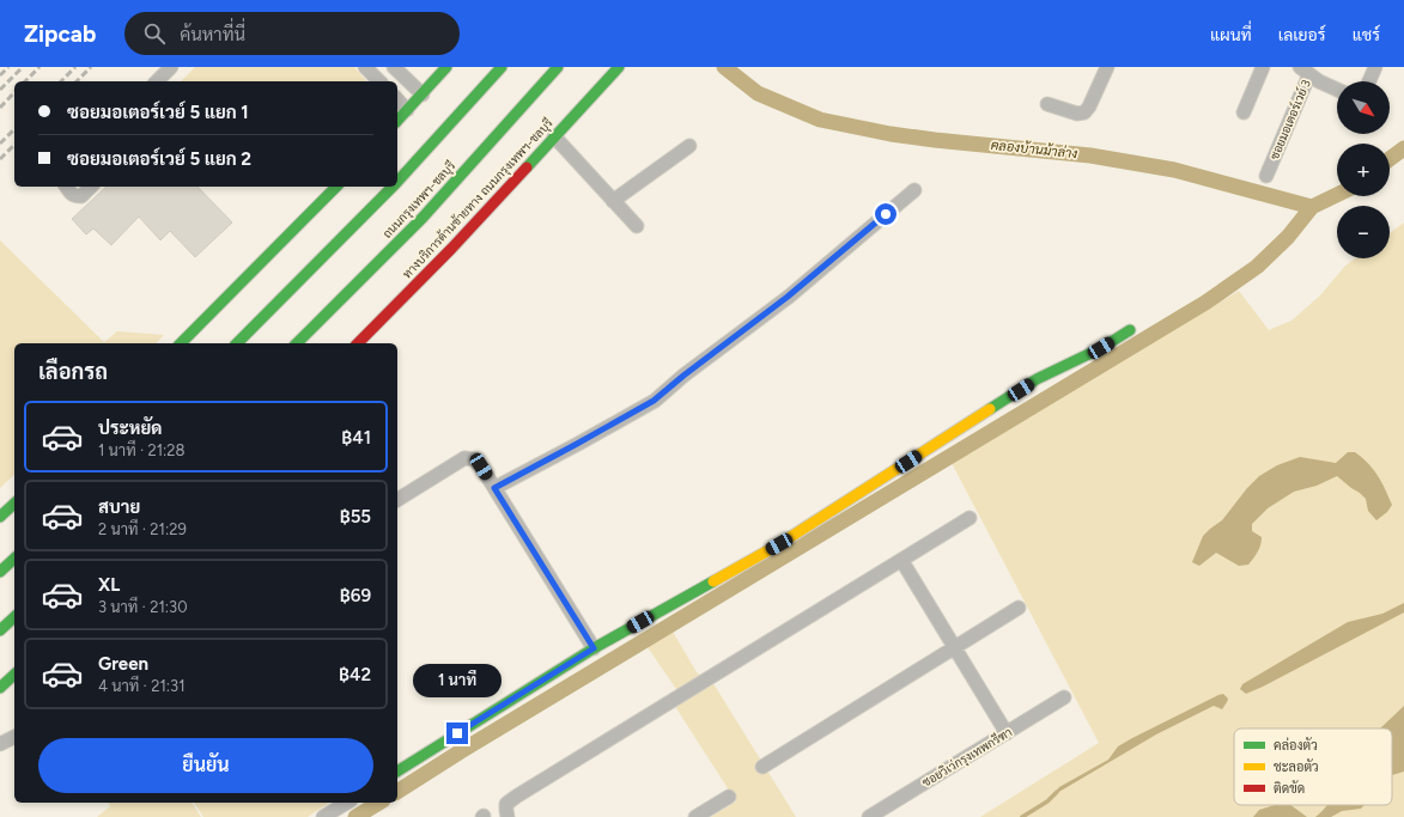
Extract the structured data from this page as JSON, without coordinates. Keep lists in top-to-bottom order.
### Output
{
  "streets": {
    "main road": ["ทางบริการด้านซ้ายทาง ถนนกรุงเทพฯ-ชลบุรี", "ถนนกรุงเทพฯ-ชลบุรี"],
    "street": ["ซอยมอเตอร์เวย์ 3", "ซอยวิเว่กรุงเทพกรีฑา"]
  },
  "water": ["คลองบ้านม้าล่าง"],
  "legend": ["คล่องตัว", "ชะลอตัว", "ติดขัด"],
  "north": "bottom right",
  "page": {
    "header": "Zipcab",
    "search": "ค้นหาที่นี่",
    "nav": ["แผนที่", "เลเยอร์", "แชร์"],
    "map_buttons": ["+", "−"],
    "banner": ["ซอยมอเตอร์เวย์ 5 แยก 1", "ซอยมอเตอร์เวย์ 5 แยก 2"],
    "heading": "เลือกรถ",
    "list": [
      {
        "name": "ประหยัด",
        "note": "1 นาที · 21:28",
        "value": "฿41"
      },
      {
        "name": "สบาย",
        "note": "2 นาที · 21:29",
        "value": "฿55"
      },
      {
        "name": "XL",
        "note": "3 นาที · 21:30",
        "value": "฿69"
      },
      {
        "name": "Green",
        "note": "4 นาที · 21:31",
        "value": "฿42"
      }
    ],
    "bubble": "1 นาที",
    "buttons": "ยืนยัน"
  }
}
